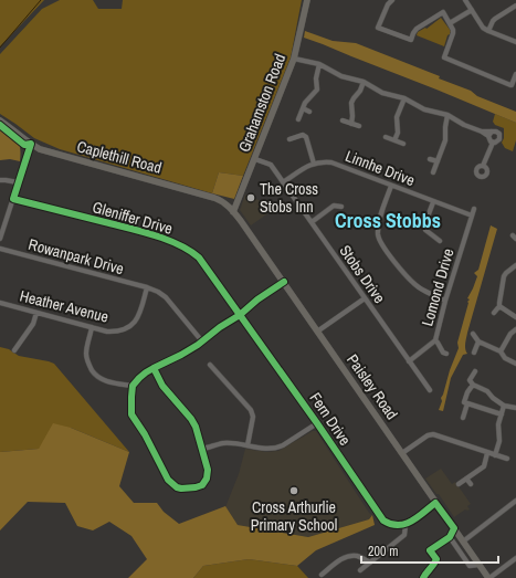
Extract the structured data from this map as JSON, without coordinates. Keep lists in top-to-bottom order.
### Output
{
  "streets": {
    "main road": ["Grahamston Road", "Caplethill Road", "Paisley Road"],
    "street": [
      "Linnhe Drive",
      "Gleniffer Drive",
      "Rowanpark Drive",
      "Stobs Drive",
      "Lomond Drive",
      "Heather Avenue",
      "Fern Drive"
    ]
  },
  "crossings": [
    ["Grahamston Road", "Caplethill Road"],
    ["Grahamston Road", "Stobs Drive"],
    ["Grahamston Road", "Paisley Road"],
    ["Caplethill Road", "Paisley Road"],
    ["Linnhe Drive", "Lomond Drive"],
    ["Gleniffer Drive", "Fern Drive"],
    ["Rowanpark Drive", "Heather Avenue"],
    ["Stobs Drive", "Lomond Drive"]
  ],
  "districts": ["Cross Stobbs"],
  "places": ["The Cross Stobs Inn", "Cross Arthurlie Primary School"],
  "scale_bar": "200 m"
}
